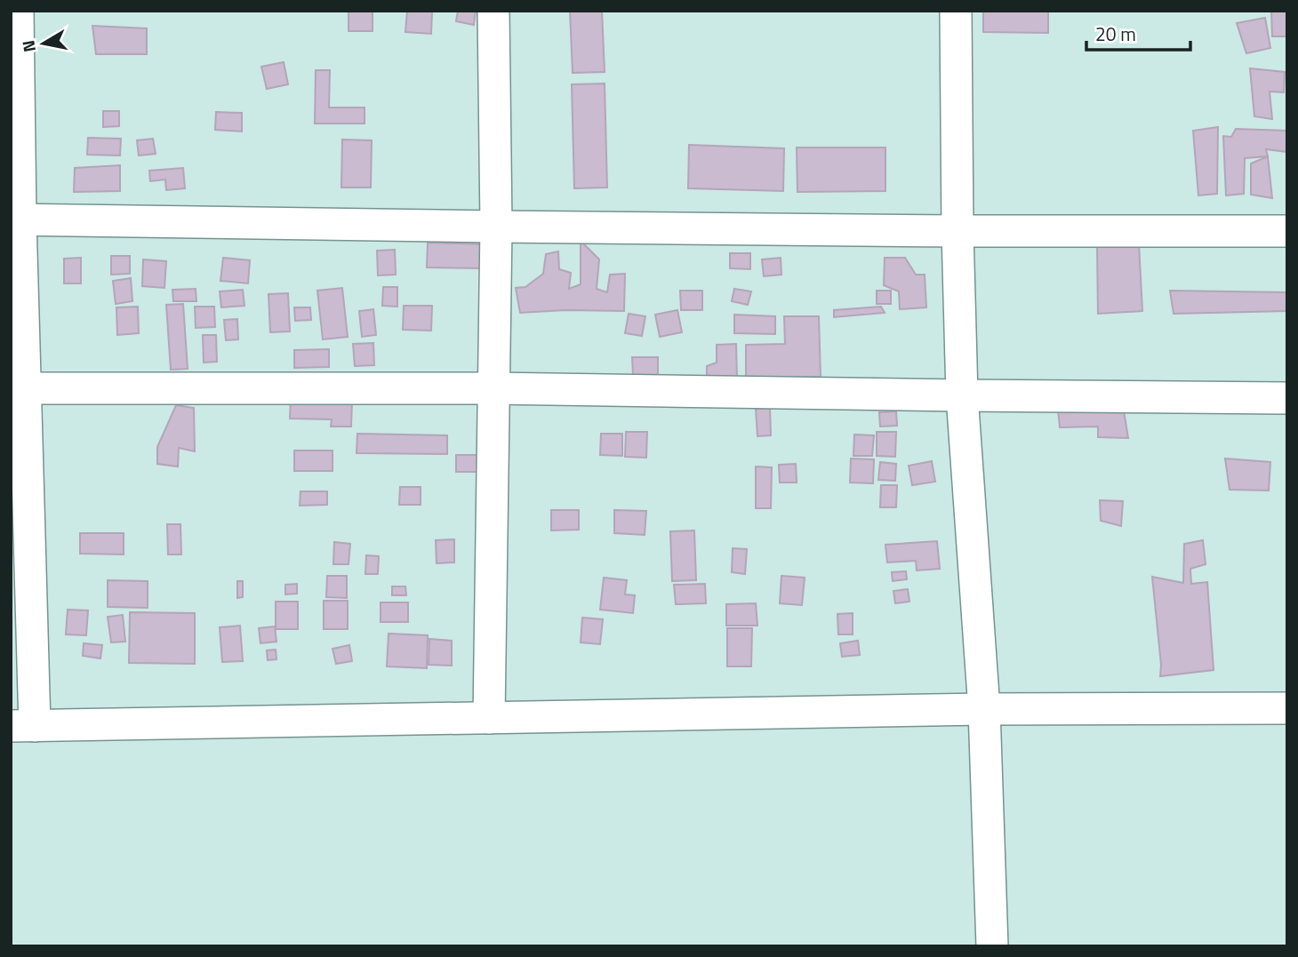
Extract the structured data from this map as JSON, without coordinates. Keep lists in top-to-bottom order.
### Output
{
  "scale_bar": "20 m",
  "north": "left"
}
